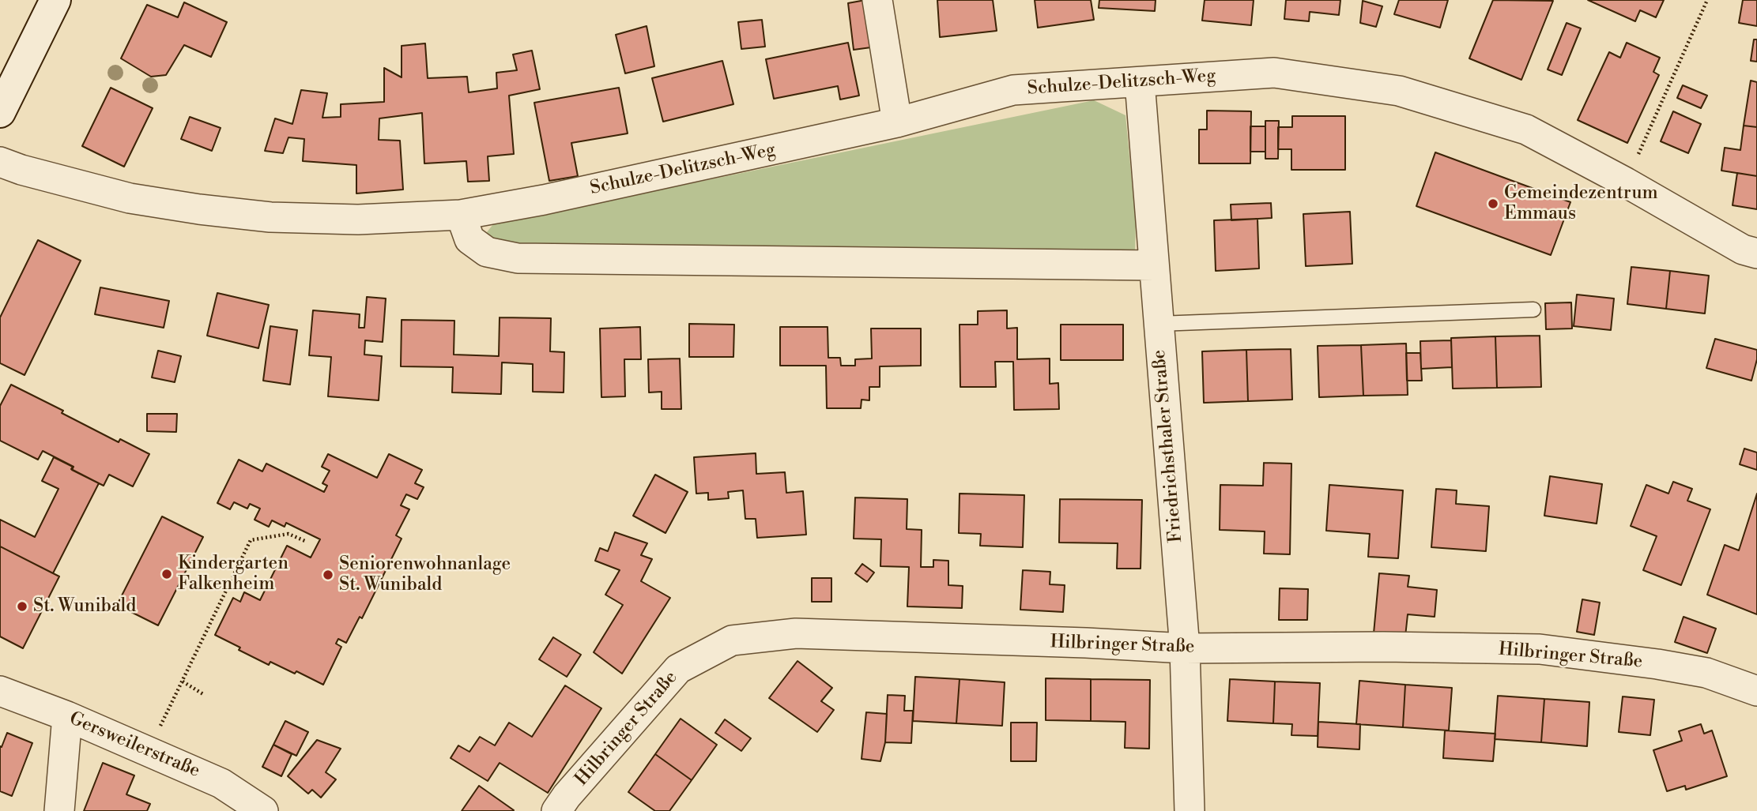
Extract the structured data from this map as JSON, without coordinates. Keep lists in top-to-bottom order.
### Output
{
  "streets": {
    "street": [
      "Schulze-Delitzsch-Weg",
      "Friedrichsthaler Straße",
      "Hilbringer Straße",
      "Gersweilerstraße"
    ]
  },
  "crossings": [
    ["Schulze-Delitzsch-Weg", "Friedrichsthaler Straße"],
    ["Friedrichsthaler Straße", "Hilbringer Straße"]
  ],
  "places": [
    "Gemeindezentrum Emmaus",
    "Kindergarten Falkenheim",
    "Seniorenwohnanlage St. Wunibald",
    "St. Wunibald"
  ]
}
